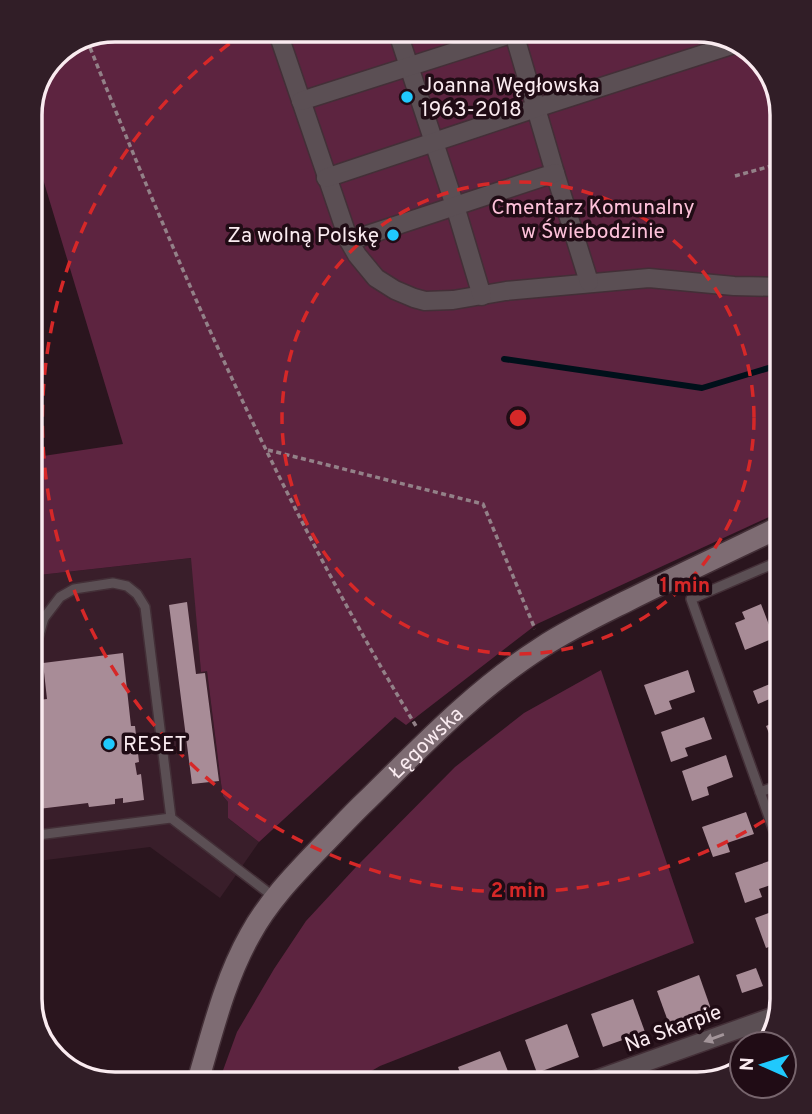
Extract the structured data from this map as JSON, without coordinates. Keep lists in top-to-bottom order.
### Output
{
  "streets": {
    "street": ["Łęgowska", "Na Skarpie"]
  },
  "one_way": ["Na Skarpie"],
  "parks": ["Cmentarz Komunalny w Świebodzinie"],
  "places": ["Joanna Węgłowska 1963-2018", "Za wolną Polskę", "RESET"],
  "north": "left",
  "rings": ["1 min", "2 min"]
}
